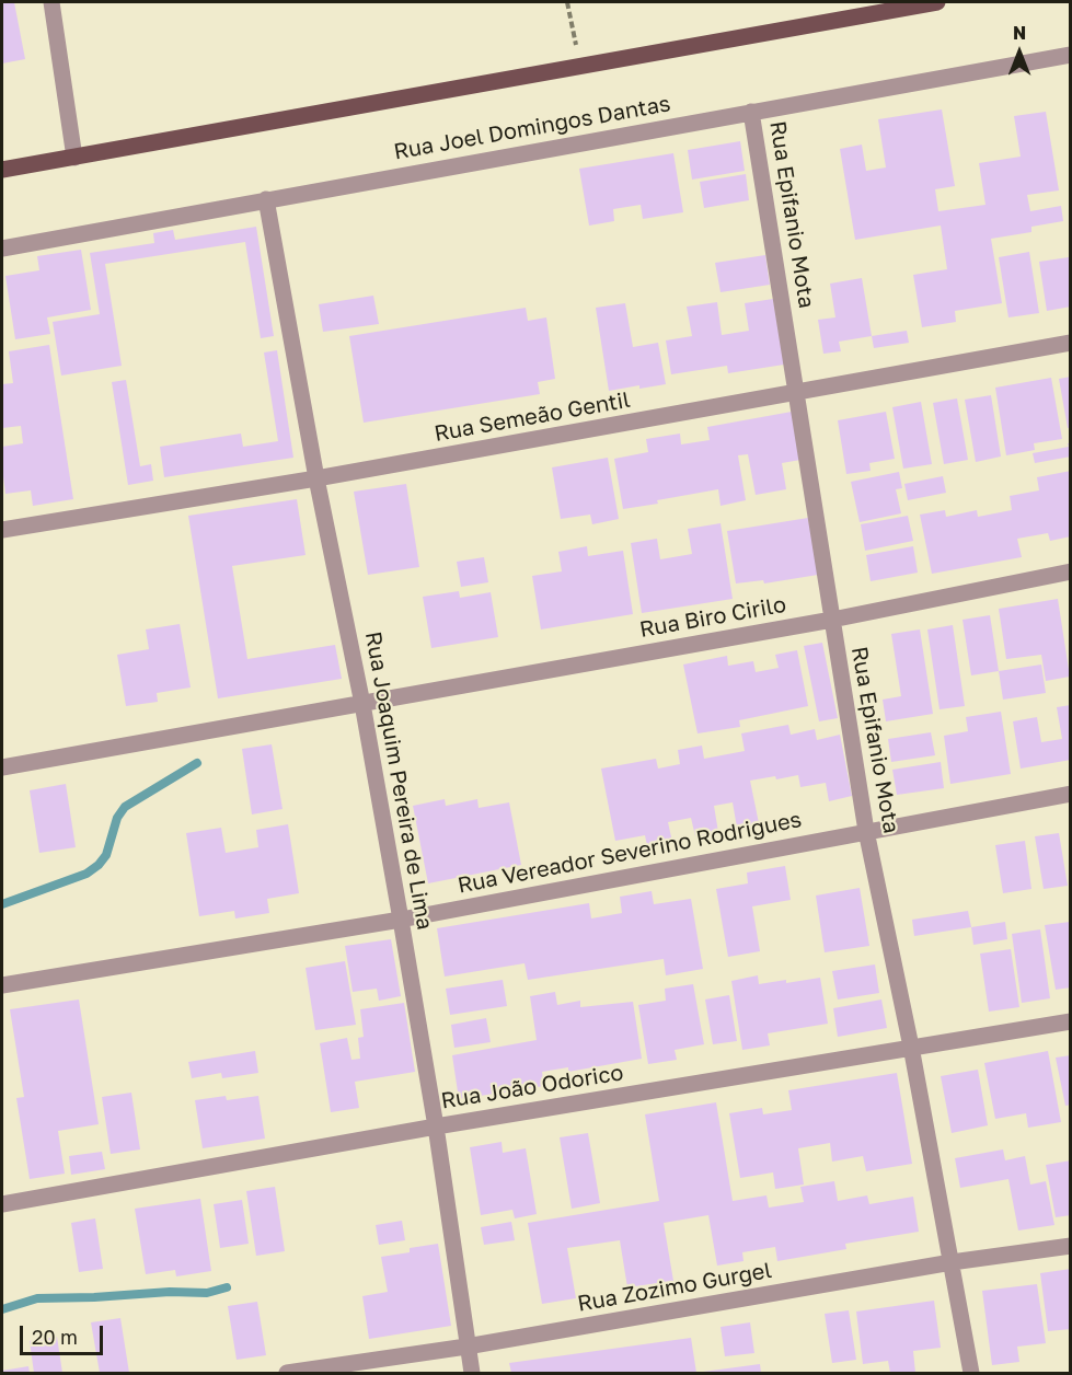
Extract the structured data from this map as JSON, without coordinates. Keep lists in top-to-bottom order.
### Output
{
  "streets": {
    "street": [
      "Rua Joel Domingos Dantas",
      "Rua Epifanio Mota",
      "Rua Semeão Gentil",
      "Rua Biro Cirilo",
      "Rua Joaquim Pereira de Lima",
      "Rua Vereador Severino Rodrigues",
      "Rua João Odorico",
      "Rua Zozimo Gurgel"
    ]
  },
  "crossings": [
    ["Rua Joel Domingos Dantas", "Rua Epifanio Mota"],
    ["Rua Joel Domingos Dantas", "Rua Joaquim Pereira de Lima"],
    ["Rua Epifanio Mota", "Rua Semeão Gentil"],
    ["Rua Epifanio Mota", "Rua Biro Cirilo"],
    ["Rua Epifanio Mota", "Rua Vereador Severino Rodrigues"],
    ["Rua Epifanio Mota", "Rua João Odorico"],
    ["Rua Epifanio Mota", "Rua Zozimo Gurgel"],
    ["Rua Semeão Gentil", "Rua Joaquim Pereira de Lima"],
    ["Rua Biro Cirilo", "Rua Joaquim Pereira de Lima"],
    ["Rua Joaquim Pereira de Lima", "Rua Vereador Severino Rodrigues"],
    ["Rua Joaquim Pereira de Lima", "Rua João Odorico"],
    ["Rua Joaquim Pereira de Lima", "Rua Zozimo Gurgel"]
  ],
  "scale_bar": "20 m",
  "north": "top"
}
